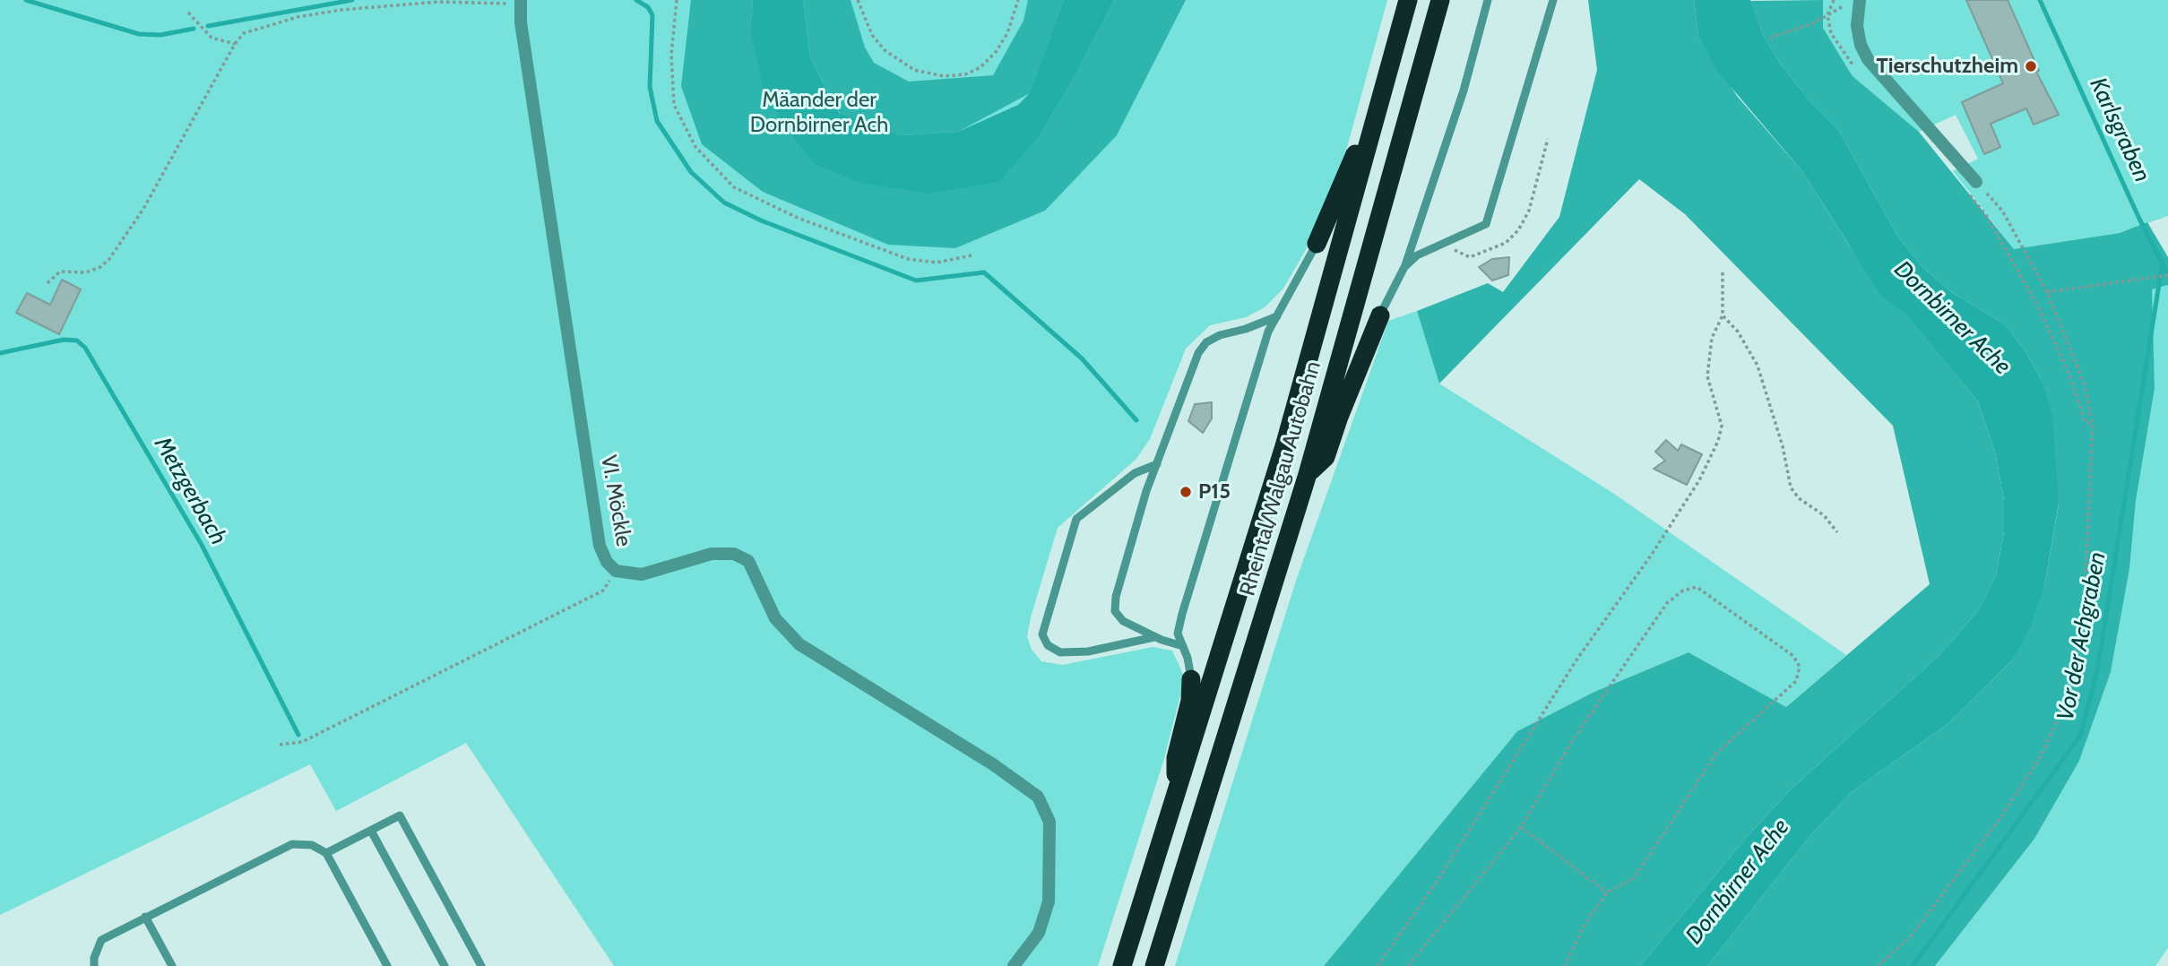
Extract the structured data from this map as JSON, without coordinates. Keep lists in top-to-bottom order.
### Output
{
  "streets": {
    "highway": ["Rheintal/Walgau Autobahn"],
    "street": ["VI. Möckle"]
  },
  "water": [
    "Karlsgraben",
    "Dornbirner Ache",
    "Metzgerbach",
    "Vor der Achgraben"
  ],
  "parks": ["Mäander der Dornbirner Ach"],
  "places": ["Tierschutzheim", "P15"]
}
